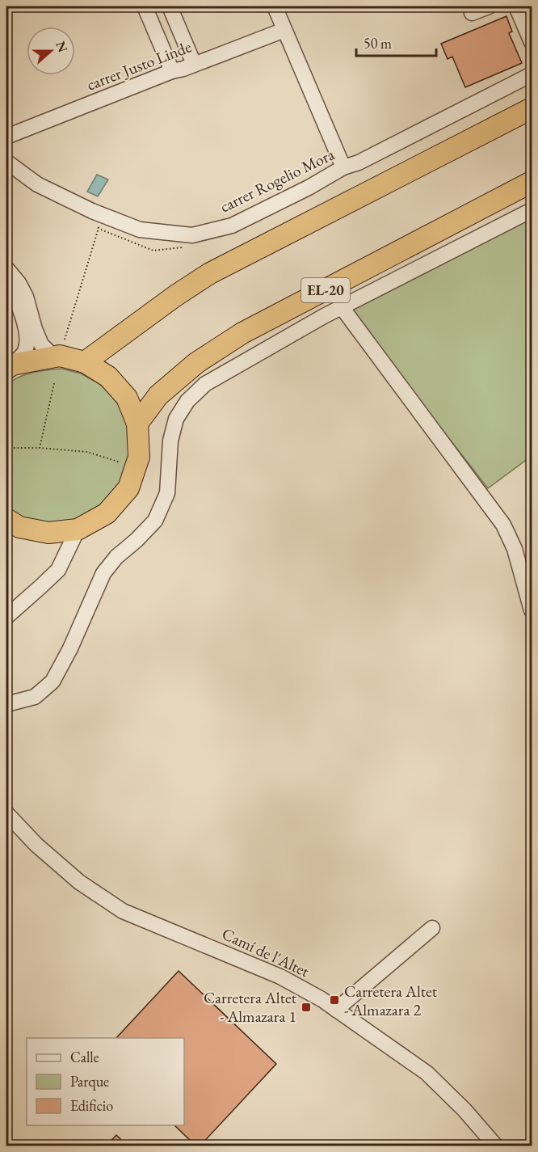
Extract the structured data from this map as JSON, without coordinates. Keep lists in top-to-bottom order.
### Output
{
  "streets": {
    "highway": ["EL-20"],
    "street": ["carrer Justo Linde", "carrer Rogelio Mora", "Camí de l'Altet"]
  },
  "places": {
    "transit": ["Carretera Altet - Almazara 2", "Carretera Altet - Almazara 1"]
  },
  "legend": ["Calle", "Parque", "Edificio"],
  "scale_bar": "50 m",
  "north": "right"
}
